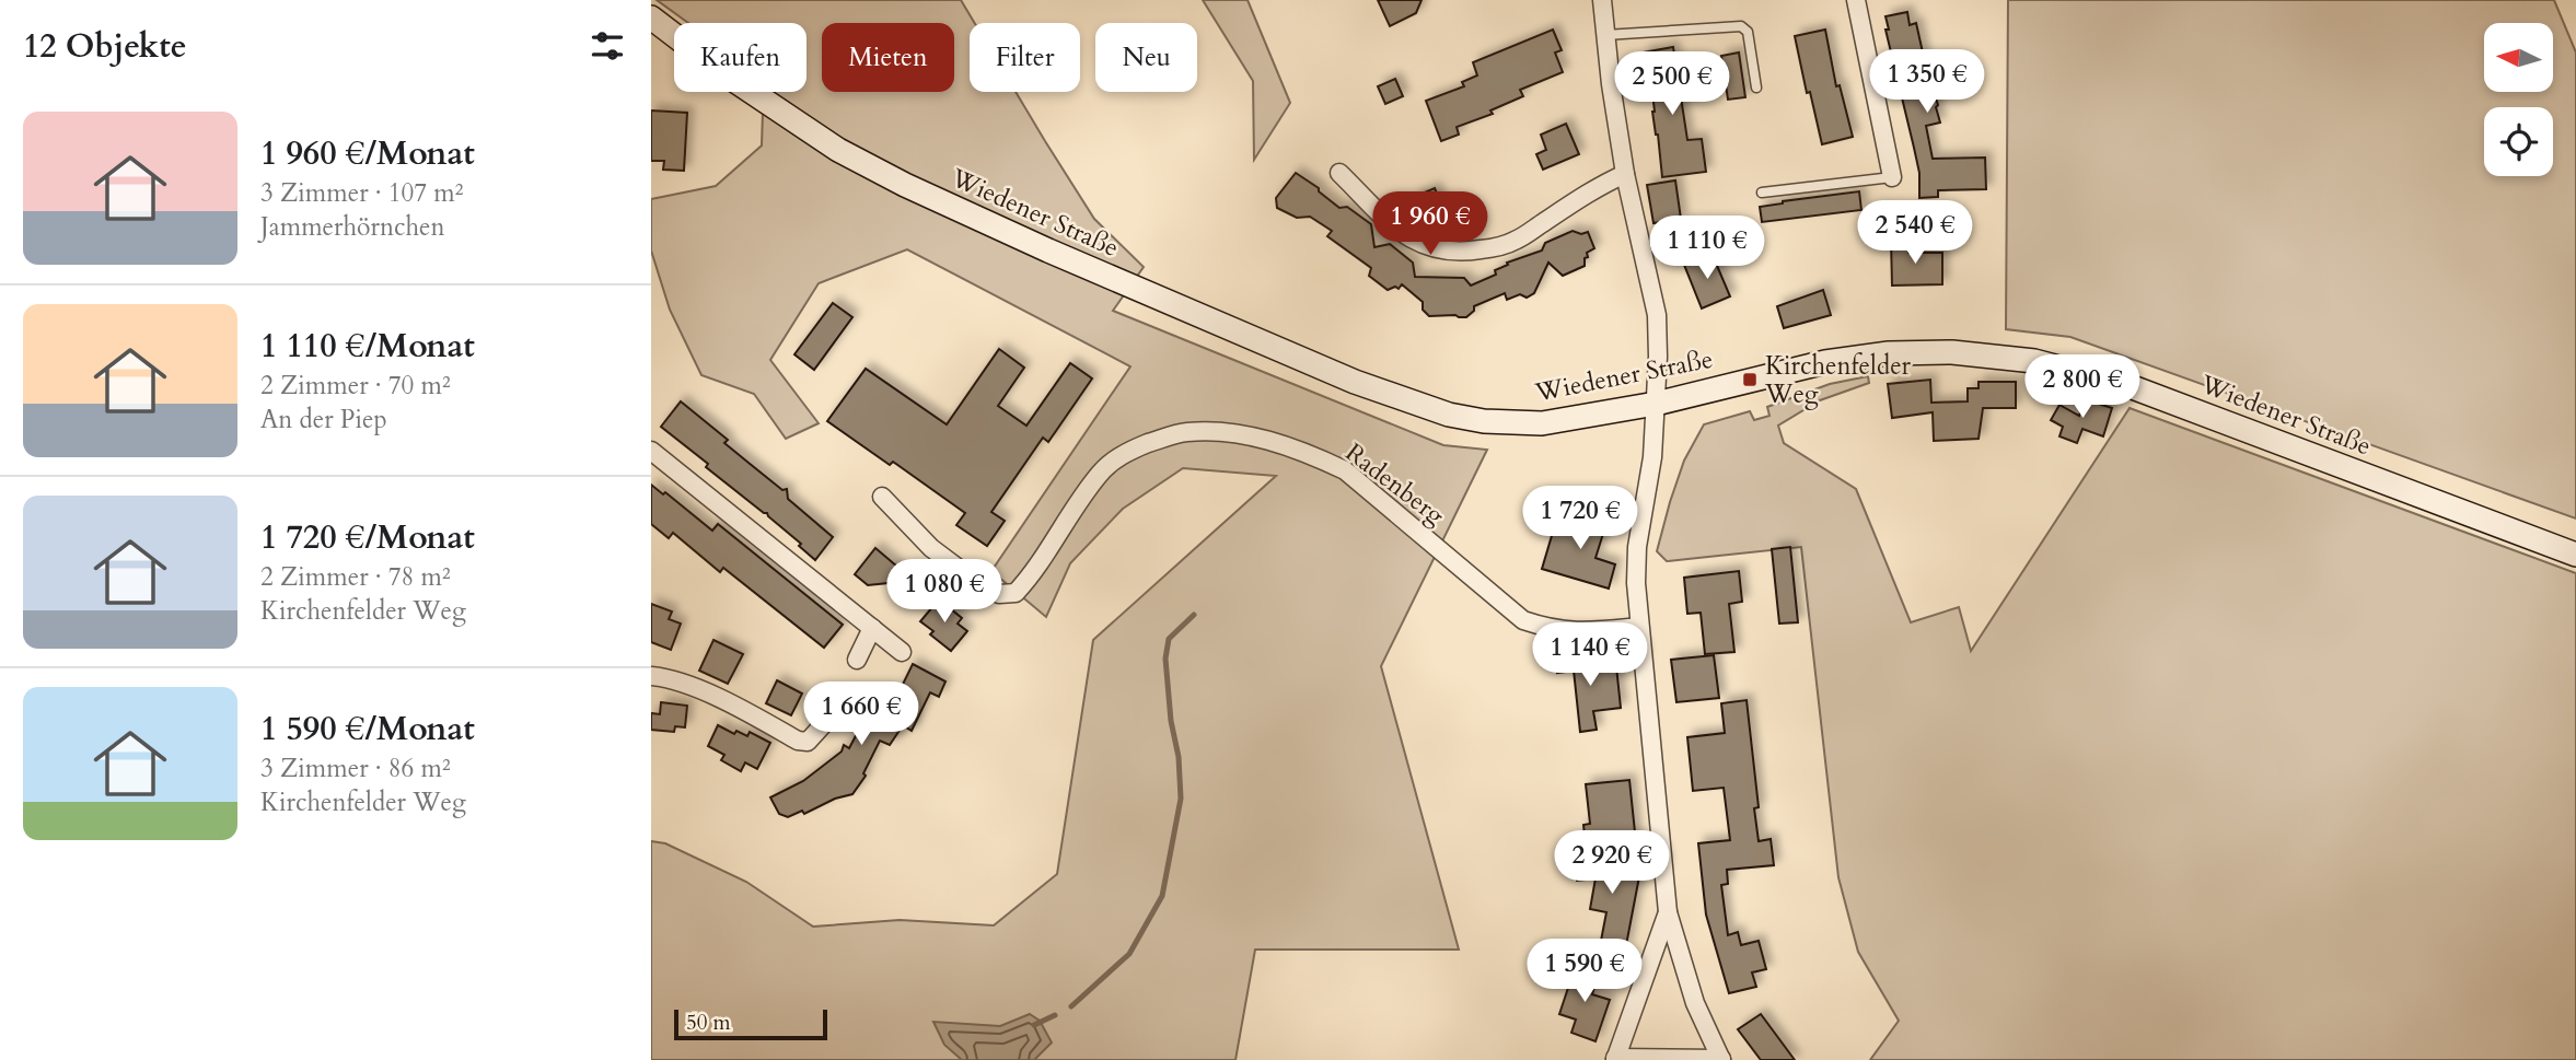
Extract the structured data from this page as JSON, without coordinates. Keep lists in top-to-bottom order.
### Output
{
  "streets": {
    "main road": ["Wiedener Straße"],
    "street": ["Radenberg"]
  },
  "places": {
    "transit": ["Kirchenfelder Weg"]
  },
  "scale_bar": "50 m",
  "north": "left",
  "page": {
    "heading": "12 Objekte",
    "chip": [
      "Kaufen",
      "Mieten",
      "Filter",
      "Neu"
    ],
    "price": [
      "1 350 €",
      "2 500 €",
      "1 960 €",
      "2 540 €",
      "1 110 €",
      "2 800 €",
      "1 720 €",
      "1 080 €",
      "1 140 €",
      "1 660 €",
      "2 920 €",
      "1 590 €"
    ],
    "list": [
      {
        "name": "1 960 €/Monat",
        "note": "3 Zimmer · 107 m² · Jammerhörnchen"
      },
      {
        "name": "1 110 €/Monat",
        "note": "2 Zimmer · 70 m² · An der Piep"
      },
      {
        "name": "1 720 €/Monat",
        "note": "2 Zimmer · 78 m² · Kirchenfelder Weg"
      },
      {
        "name": "1 590 €/Monat",
        "note": "3 Zimmer · 86 m² · Kirchenfelder Weg"
      }
    ],
    "scale": "50 m"
  }
}
